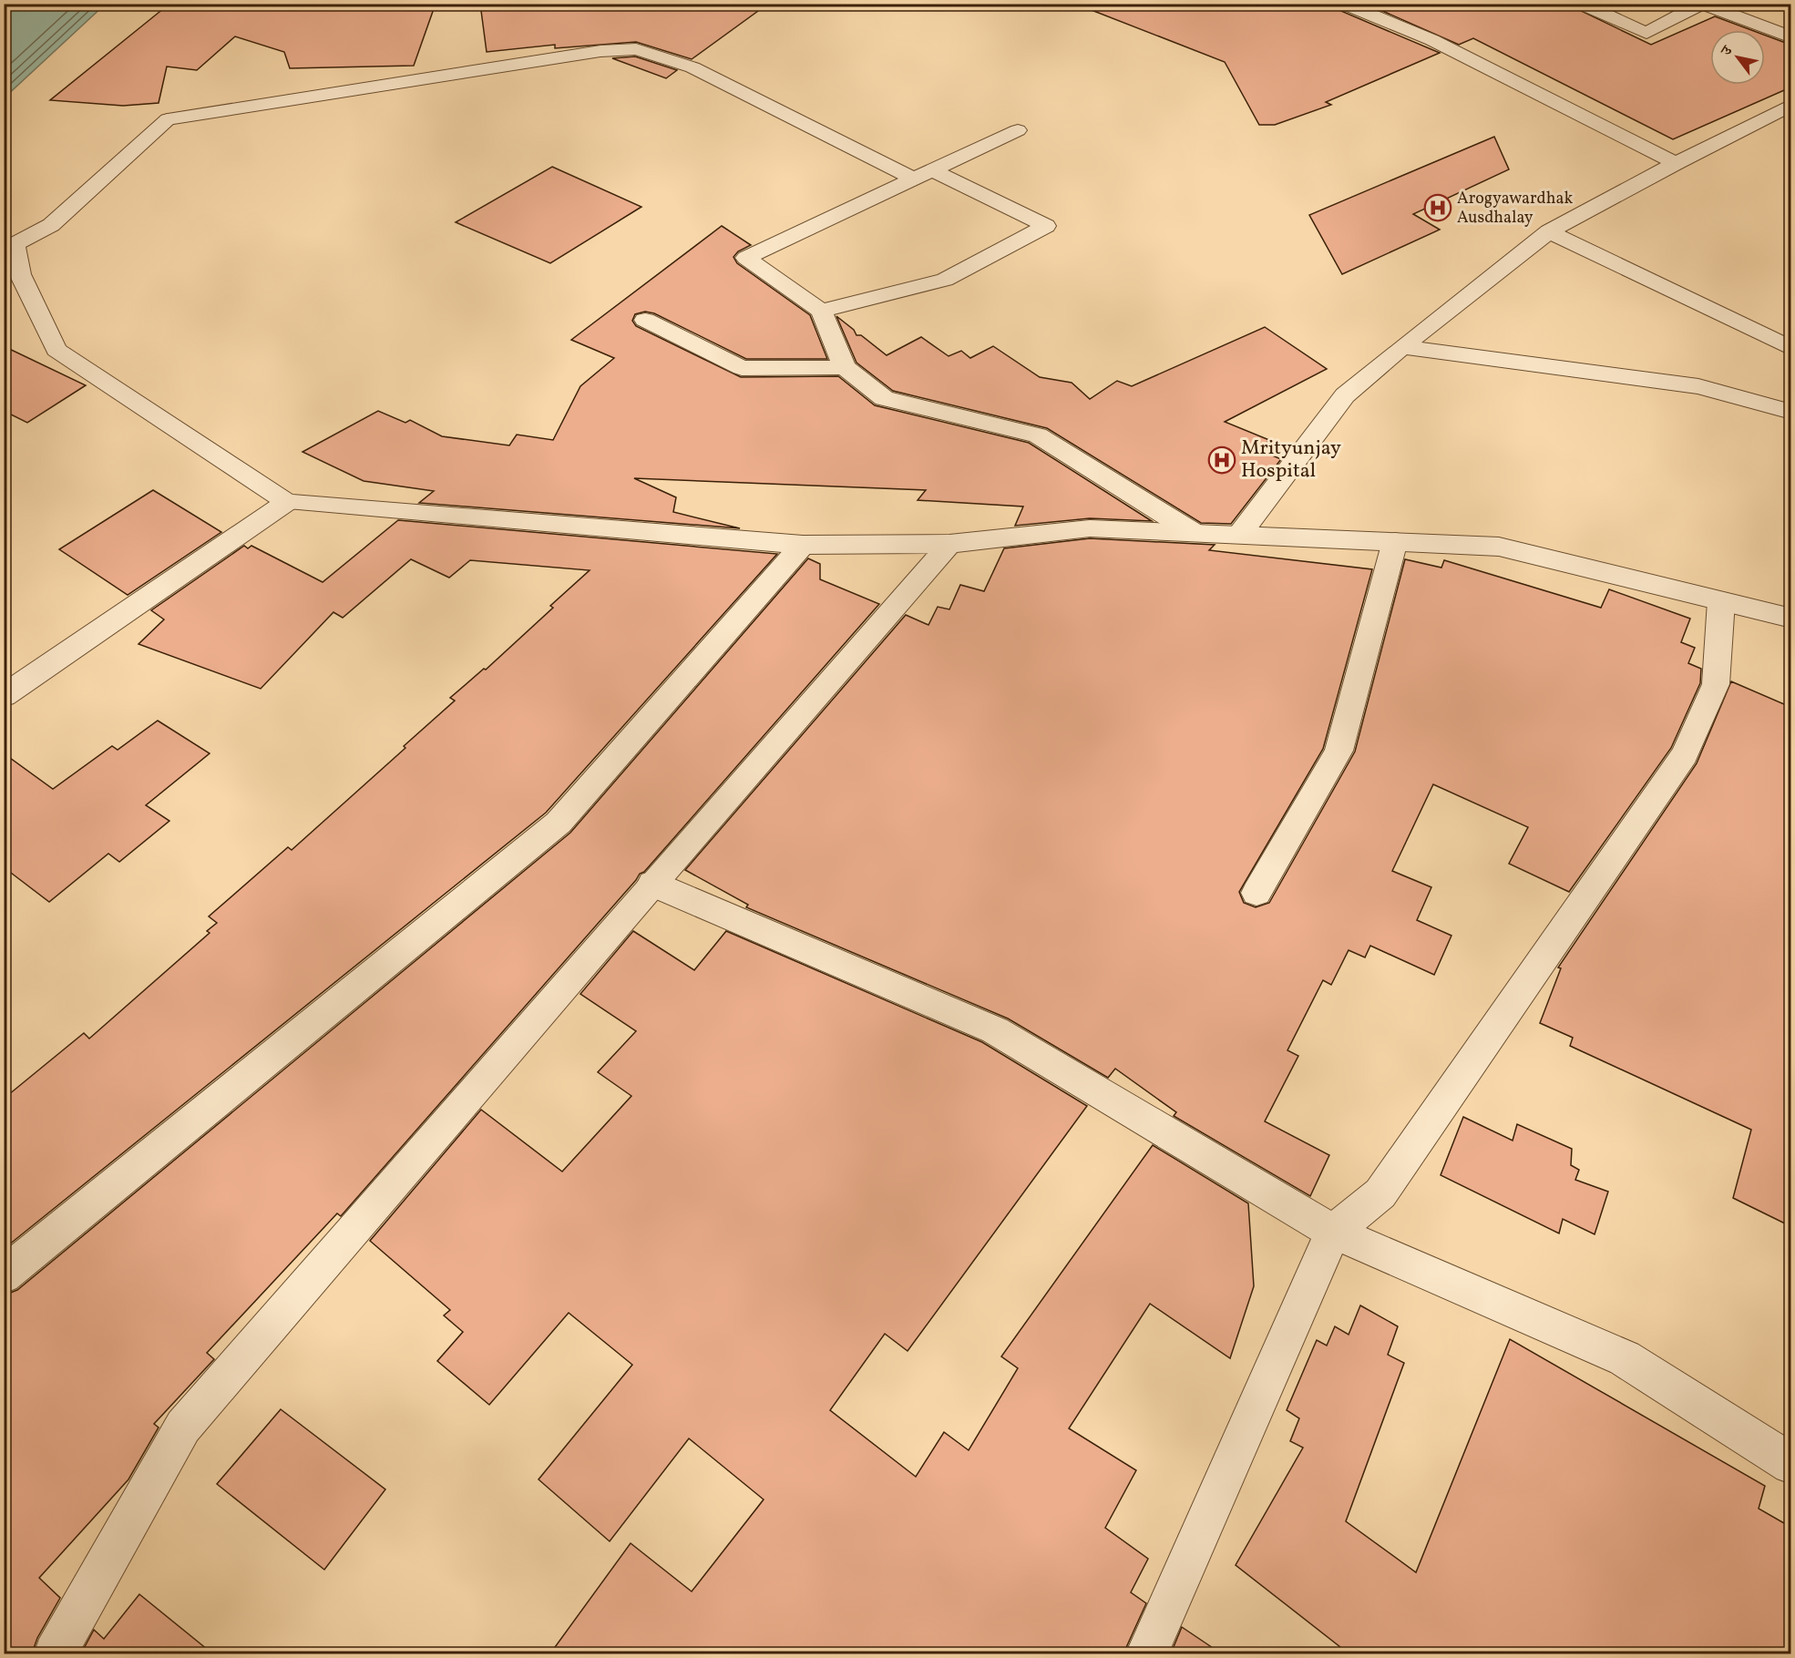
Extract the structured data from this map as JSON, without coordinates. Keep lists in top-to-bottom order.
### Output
{
  "places": {
    "hospital": ["Arogyawardhak Ausdhalay", "Mrityunjay Hospital"]
  },
  "north": "top left"
}
